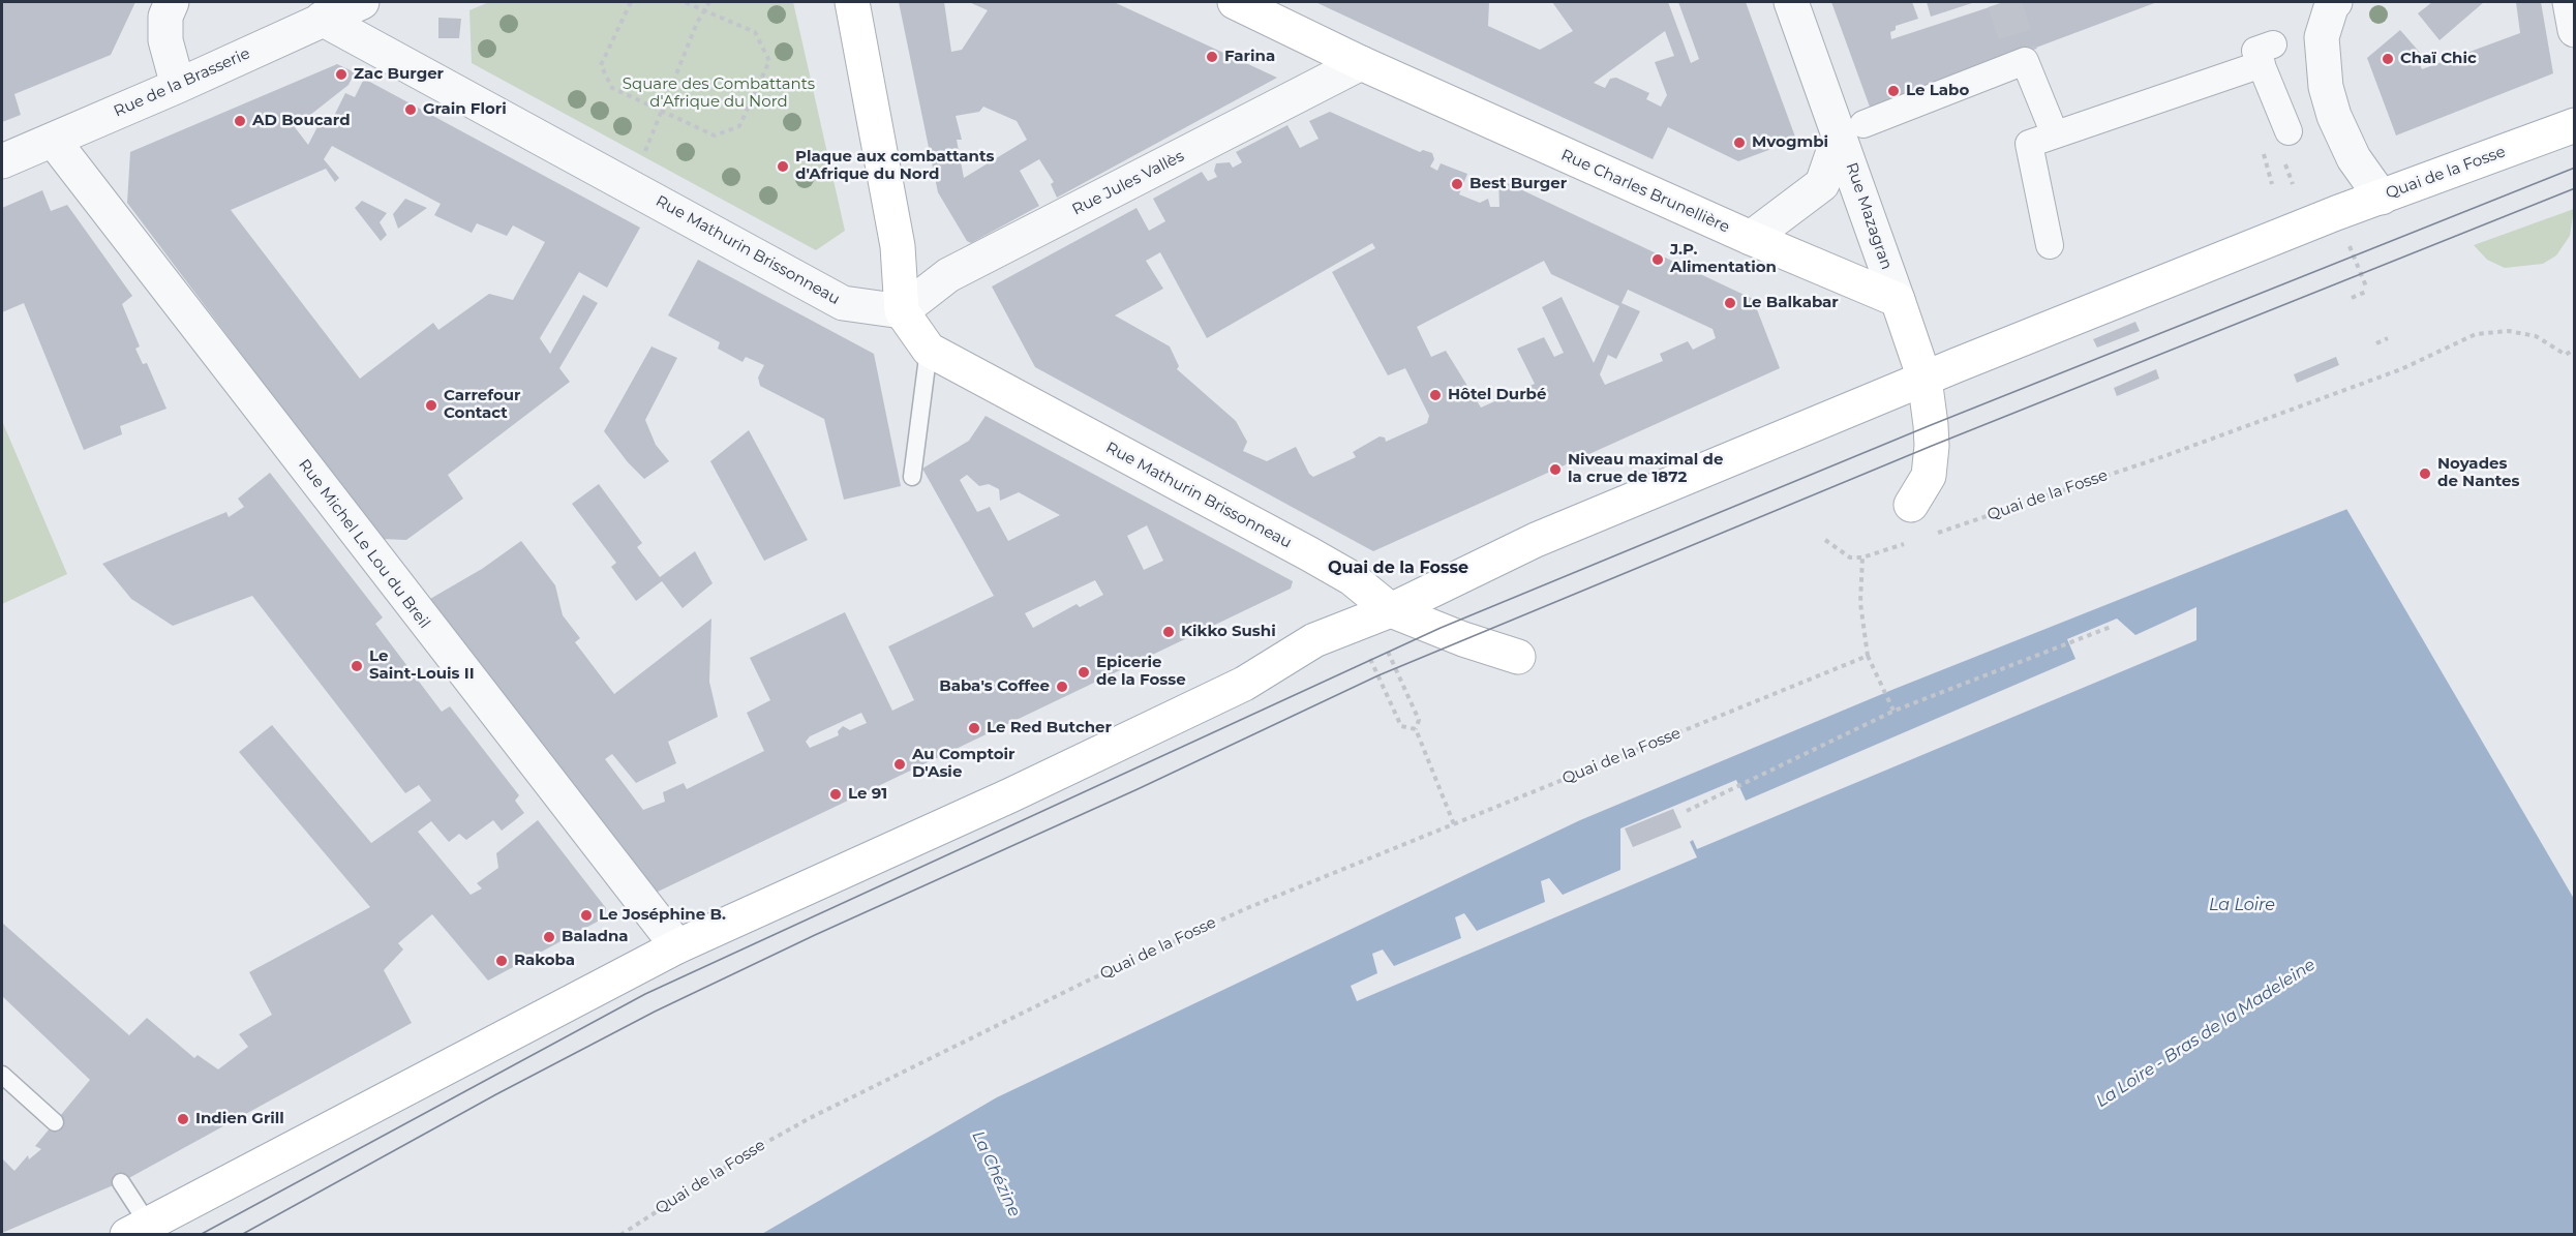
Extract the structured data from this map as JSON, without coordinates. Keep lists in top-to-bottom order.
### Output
{
  "streets": {
    "main road": ["Quai de la Fosse", "Rue Charles Brunellière", "Rue Mathurin Brissonneau"],
    "street": [
      "Rue de la Brasserie",
      "Rue Jules Vallès",
      "Rue Mazagran",
      "Rue Michel Le Lou du Breil"
    ]
  },
  "crossings": [
    ["Rue de la Brasserie", "Rue Mathurin Brissonneau"],
    ["Rue de la Brasserie", "Rue Michel Le Lou du Breil"],
    ["Quai de la Fosse", "Rue Mathurin Brissonneau"],
    ["Quai de la Fosse", "Rue Michel Le Lou du Breil"],
    ["Rue Jules Vallès", "Rue Charles Brunellière"],
    ["Rue Jules Vallès", "Rue Mathurin Brissonneau"],
    ["Rue Charles Brunellière", "Rue Mazagran"]
  ],
  "districts": ["Quai de la Fosse"],
  "water": ["La Loire", "La Loire - Bras de la Madeleine", "La Chézine"],
  "parks": ["Square des Combattants d'Afrique du Nord"],
  "places": [
    "Farina",
    "Chaï Chic",
    "Zac Burger",
    "Le Labo",
    "Grain Flori",
    "AD Boucard",
    "Mvogmbi",
    "Plaque aux combattants d'Afrique du Nord",
    "Best Burger",
    "J.P. Alimentation",
    "Le Balkabar",
    "Hôtel Durbé",
    "Carrefour Contact",
    "Niveau maximal de la crue de 1872",
    "Noyades de Nantes",
    "Kikko Sushi",
    "Le Saint-Louis II",
    "Epicerie de la Fosse",
    "Baba's Coffee",
    "Le Red Butcher",
    "Au Comptoir D'Asie",
    "Le 91",
    "Le Joséphine B.",
    "Baladna",
    "Rakoba",
    "Indien Grill"
  ]
}
